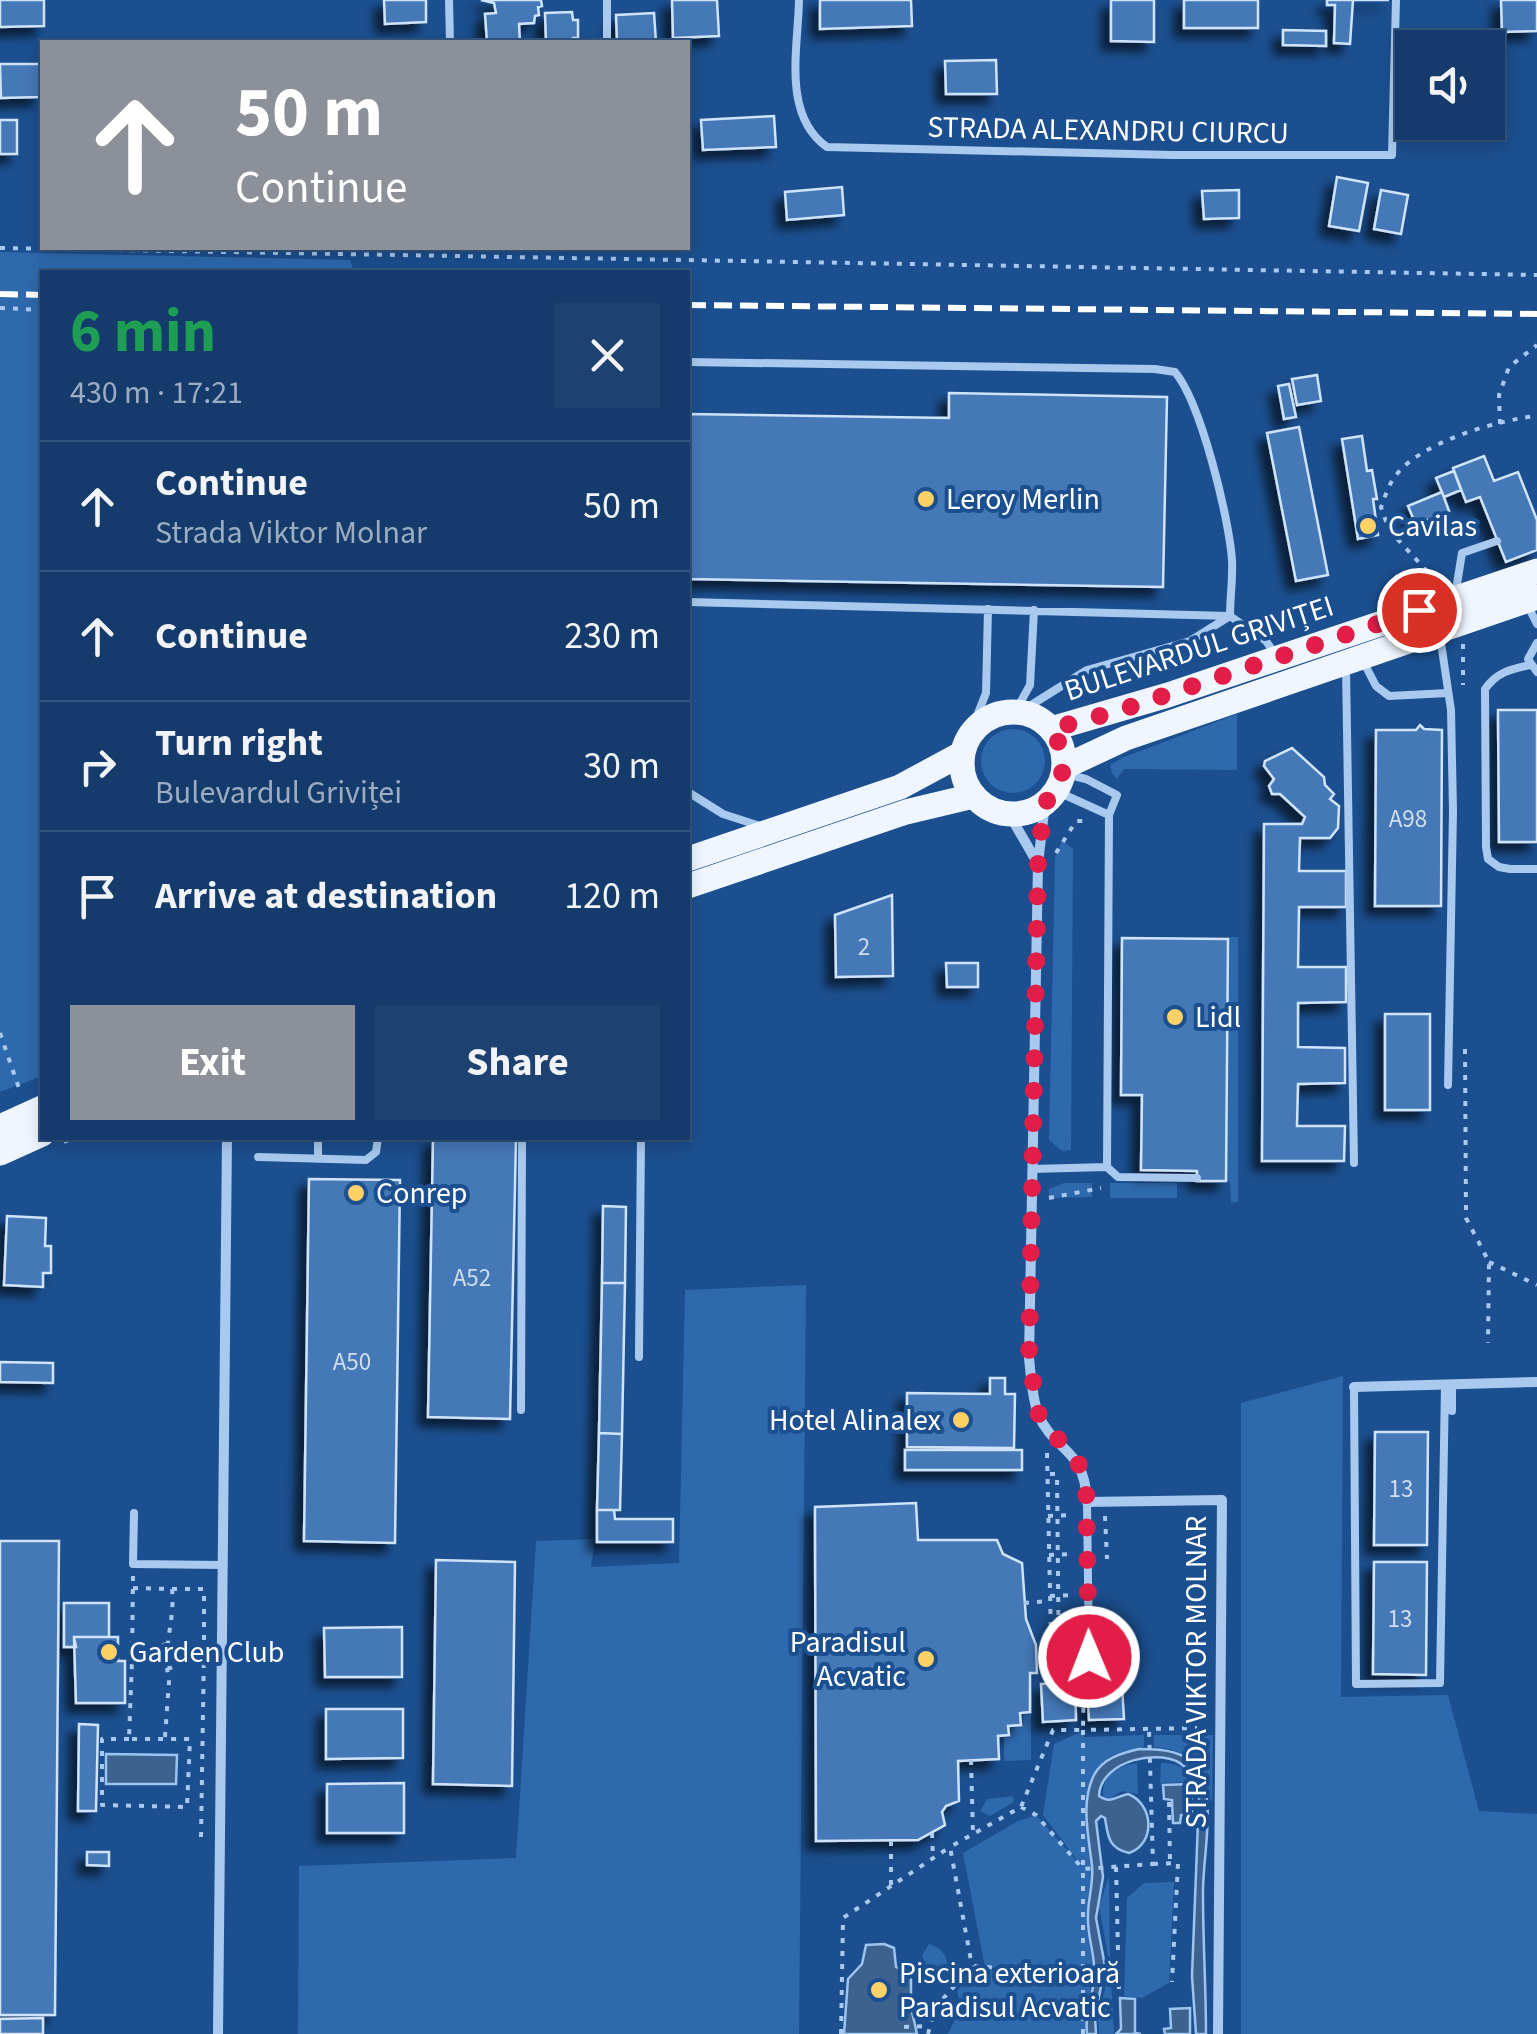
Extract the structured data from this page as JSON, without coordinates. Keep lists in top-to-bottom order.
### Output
{
  "streets": {
    "main road": ["BULEVARDUL GRIVIȚEI"],
    "street": ["STRADA VIKTOR MOLNAR"],
    "lane": ["STRADA ALEXANDRU CIURCU"]
  },
  "places": [
    "Leroy Merlin",
    "Cavilas",
    "Lidl",
    "Conrep",
    "Hotel Alinalex",
    "Garden Club",
    "Paradisul Acvatic",
    "Piscina exterioară Paradisul Acvatic"
  ],
  "house_numbers": [
    "A98",
    "2",
    "A52",
    "A50",
    "13",
    "13"
  ],
  "page": {
    "turn": ["50 m", "Continue"],
    "heading": ["6 min", "430 m · 17:21"],
    "list": [
      {
        "name": "Continue",
        "note": "Strada Viktor Molnar",
        "value": "50 m"
      },
      {
        "name": "Continue",
        "value": "230 m"
      },
      {
        "name": "Turn right",
        "note": "Bulevardul Griviței",
        "value": "30 m"
      },
      {
        "name": "Arrive at destination",
        "value": "120 m"
      }
    ],
    "buttons": ["Exit", "Share"]
  }
}
